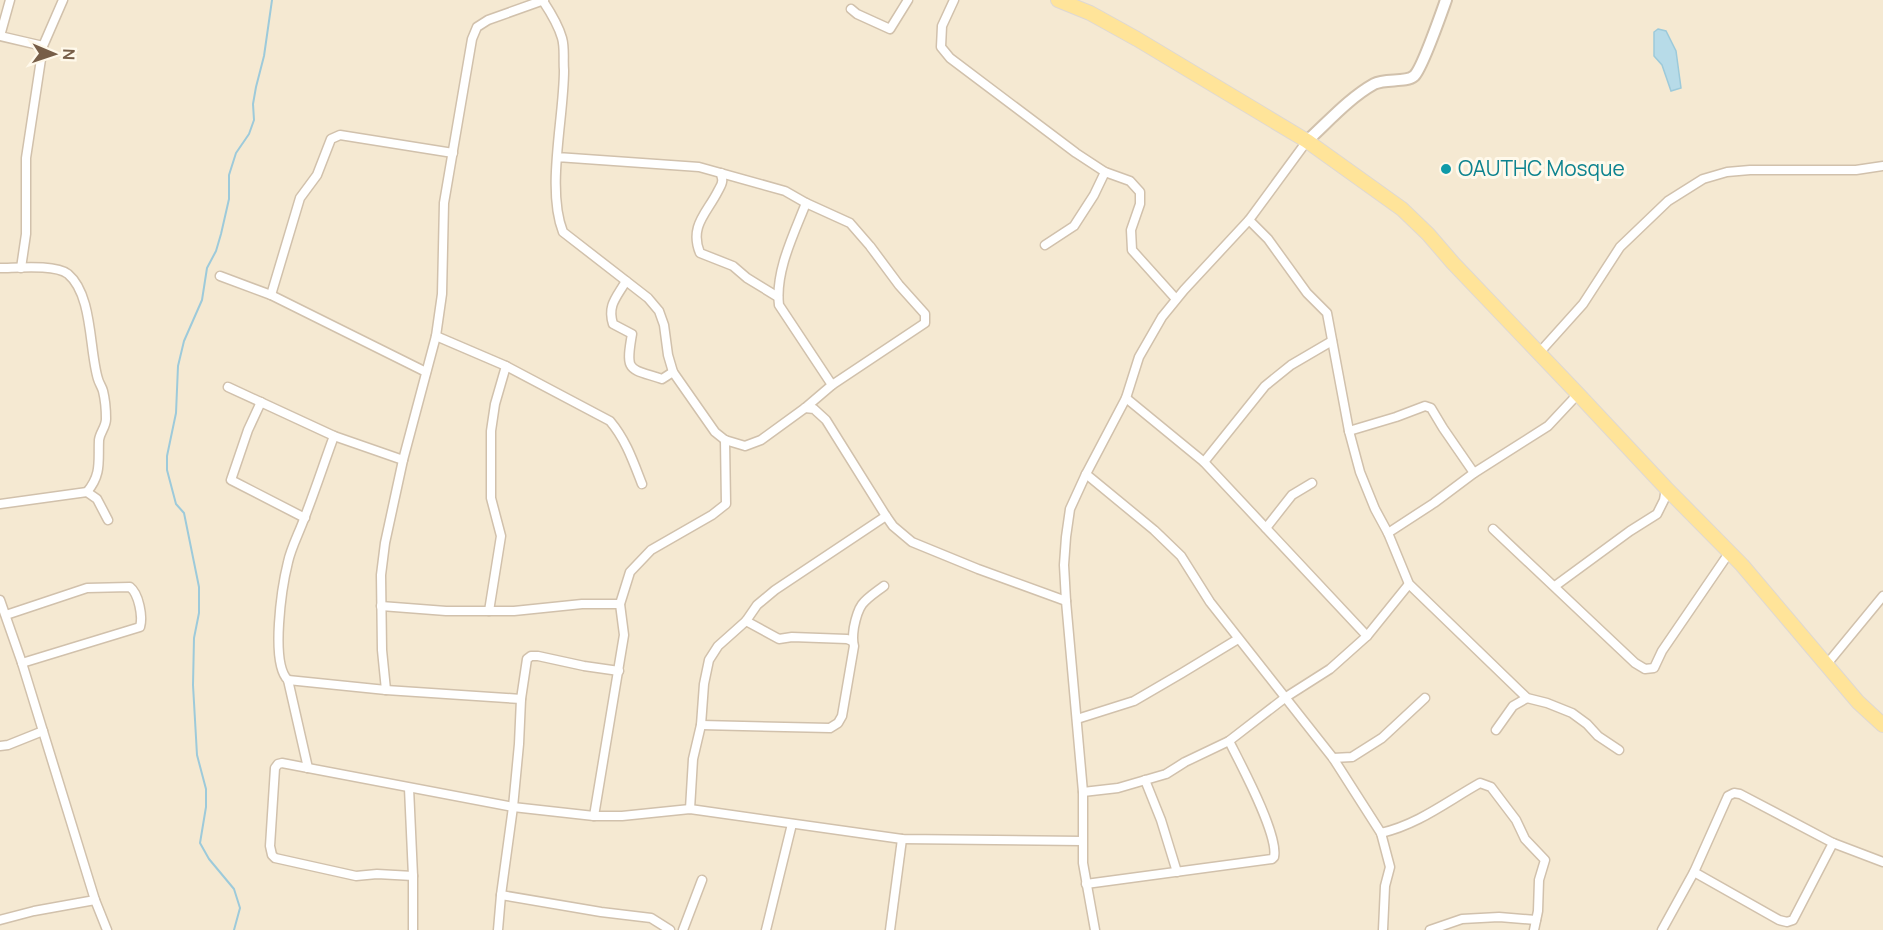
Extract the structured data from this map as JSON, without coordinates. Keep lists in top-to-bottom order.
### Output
{
  "places": ["OAUTHC Mosque"],
  "north": "right"
}
